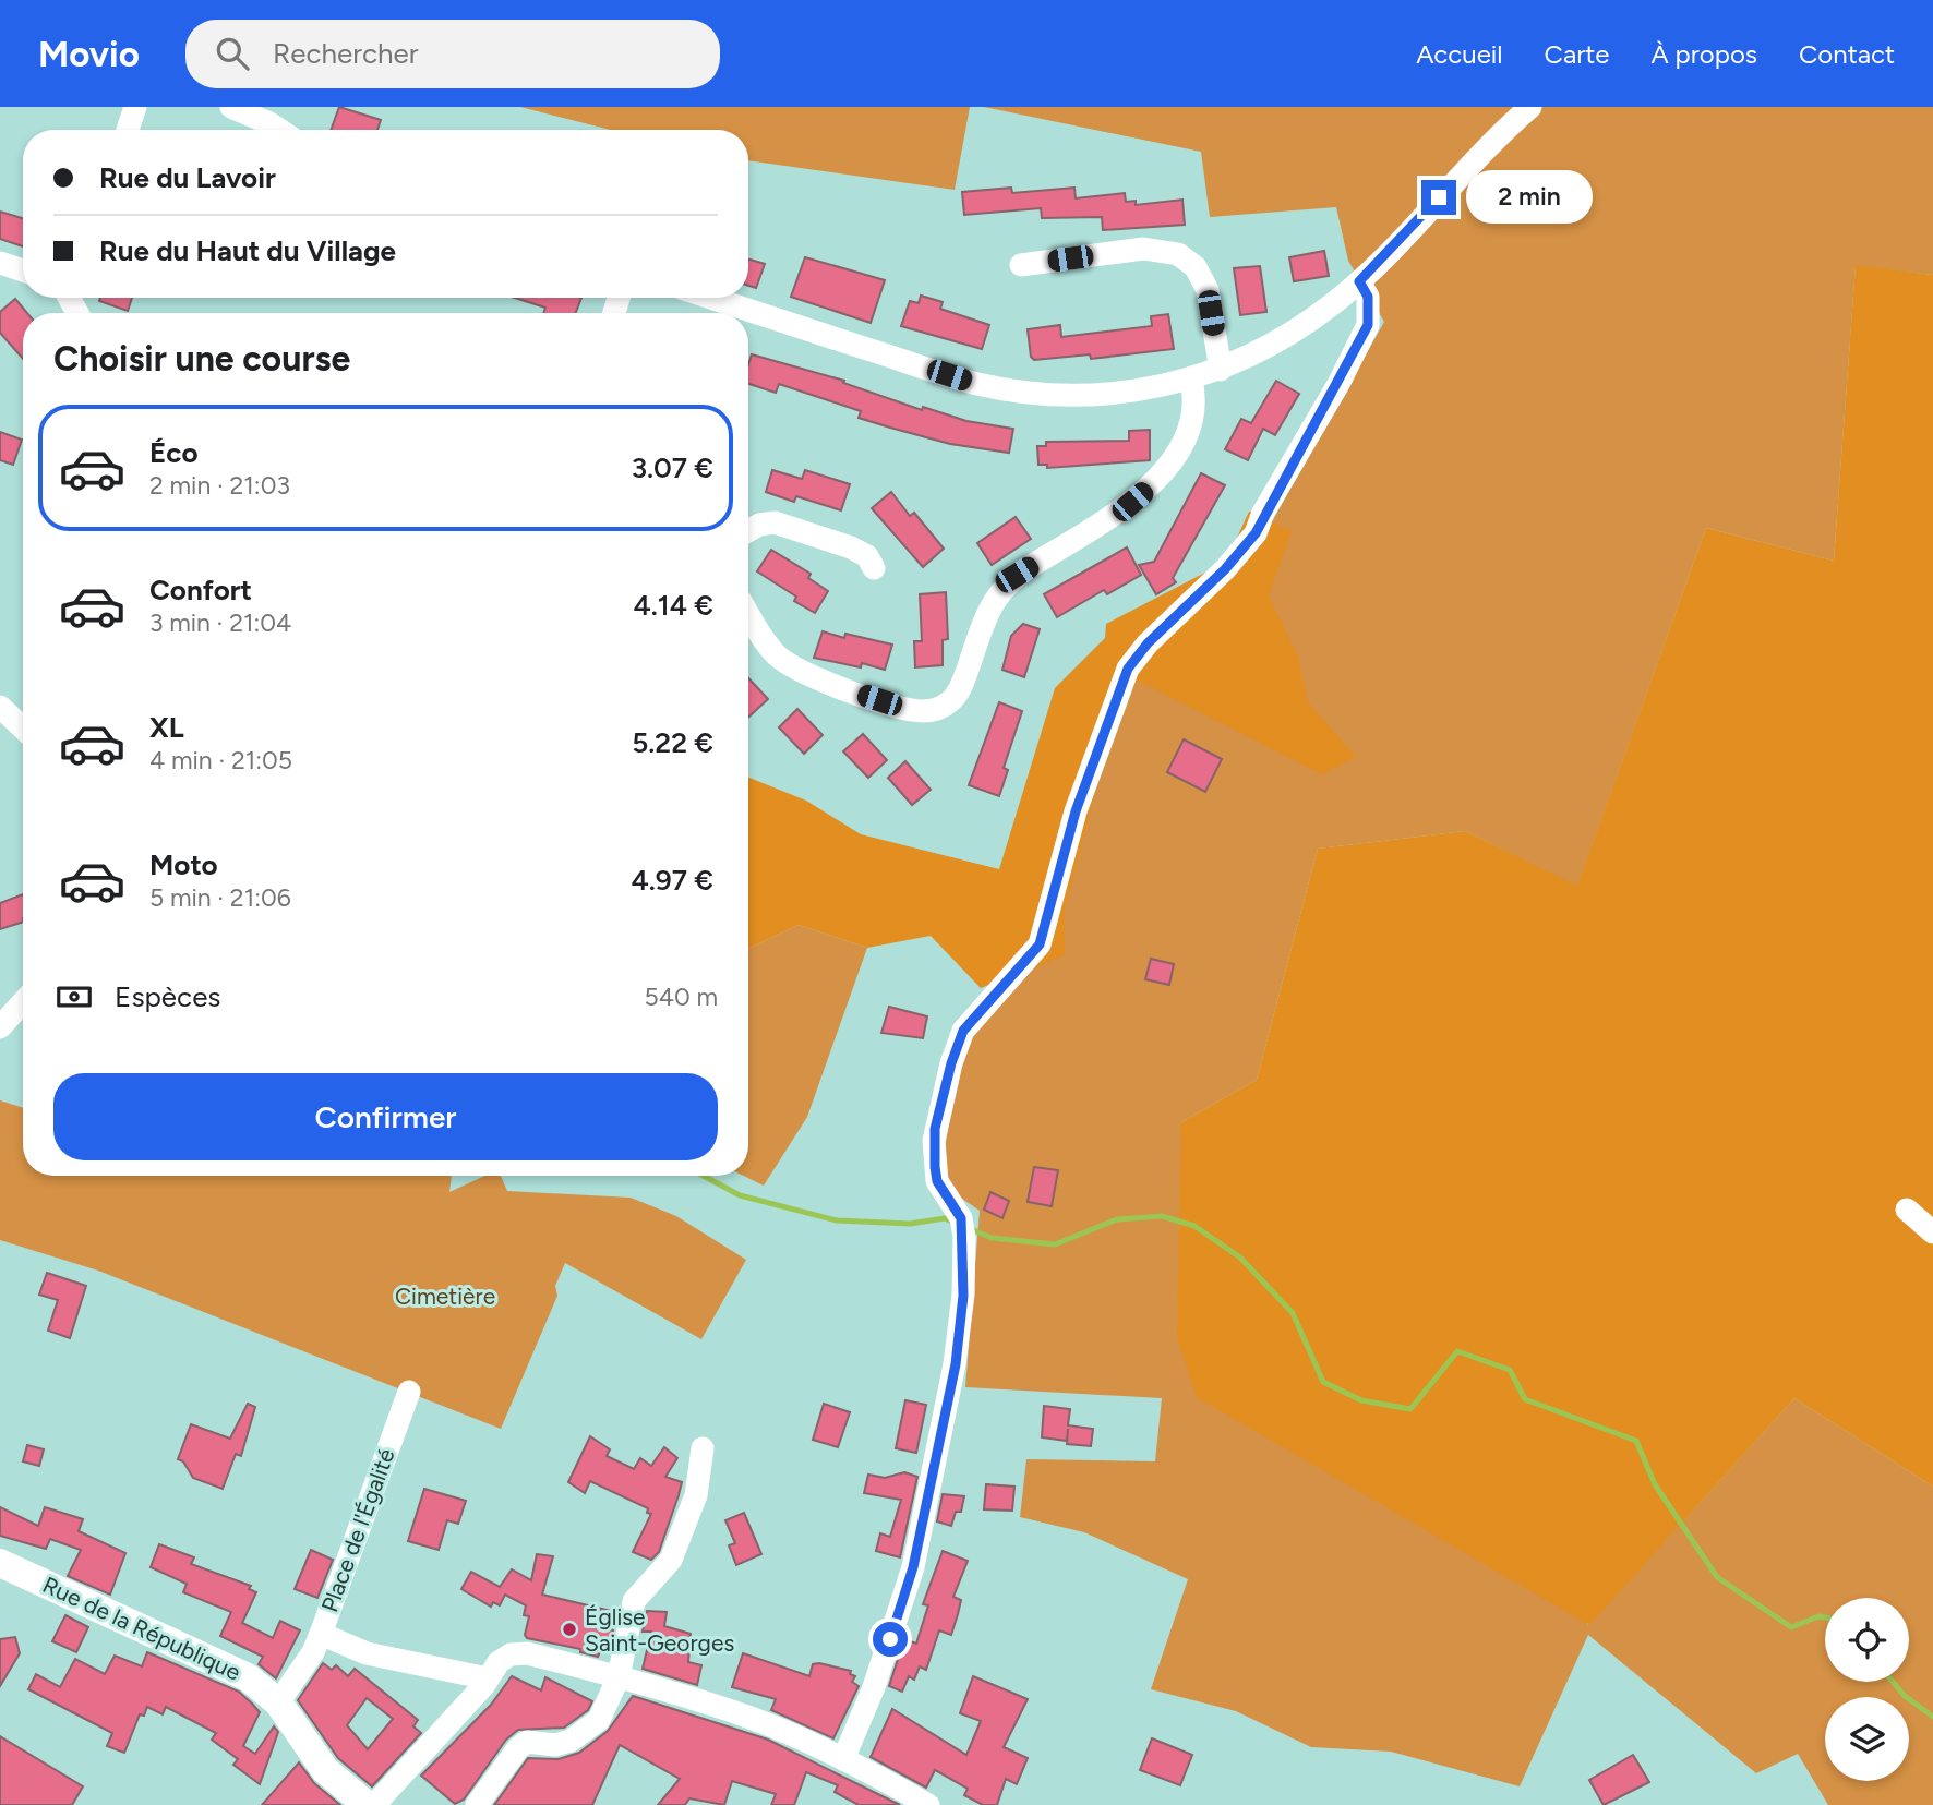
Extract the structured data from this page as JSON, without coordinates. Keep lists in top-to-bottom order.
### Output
{
  "streets": {
    "street": ["Place de l'Égalité", "Rue de la République"]
  },
  "parks": ["Cimetière"],
  "places": ["Église Saint-Georges"],
  "page": {
    "header": "Movio",
    "search": "Rechercher",
    "nav": [
      "Accueil",
      "Carte",
      "À propos",
      "Contact"
    ],
    "banner": ["Rue du Lavoir", "Rue du Haut du Village"],
    "bubble": "2 min",
    "heading": "Choisir une course",
    "list": [
      {
        "name": "Éco",
        "note": "2 min · 21:03",
        "value": "3.07 €"
      },
      {
        "name": "Confort",
        "note": "3 min · 21:04",
        "value": "4.14 €"
      },
      {
        "name": "XL",
        "note": "4 min · 21:05",
        "value": "5.22 €"
      },
      {
        "name": "Moto",
        "note": "5 min · 21:06",
        "value": "4.97 €"
      }
    ],
    "pay": ["Espèces", "540 m"],
    "buttons": "Confirmer"
  }
}
